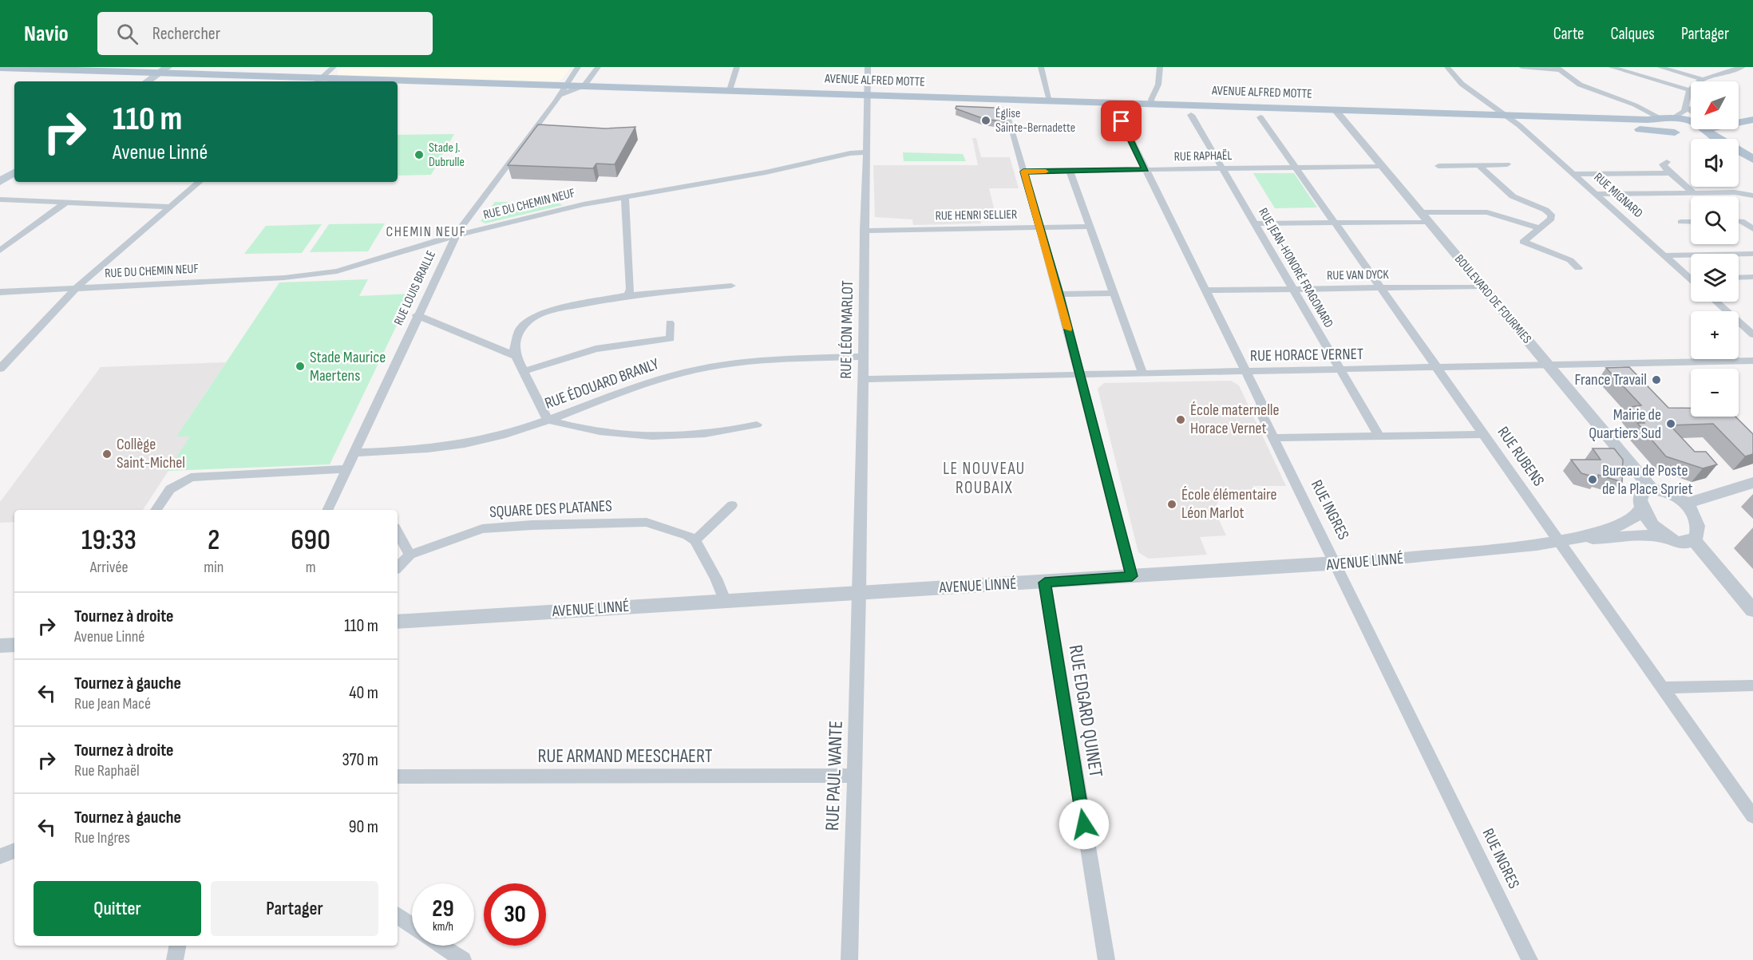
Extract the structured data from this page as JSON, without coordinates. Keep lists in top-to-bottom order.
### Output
{
  "streets": {
    "main road": ["AVENUE ALFRED MOTTE"],
    "street": [
      "RUE RAPHAËL",
      "RUE MIGNARD",
      "RUE DU CHEMIN NEUF",
      "RUE HENRI SELLIER",
      "RUE JEAN-HONORÉ FRAGONARD",
      "RUE VAN DYCK",
      "RUE LOUIS BRAILLE",
      "BOULEVARD DE FOURMIES",
      "RUE LÉON MARLOT",
      "RUE HORACE VERNET",
      "RUE ÉDOUARD BRANLY",
      "RUE RUBENS",
      "SQUARE DES PLATANES",
      "RUE INGRES",
      "AVENUE LINNÉ",
      "RUE EDGARD QUINET",
      "RUE ARMAND MEESCHAERT",
      "RUE PAUL WANTE"
    ]
  },
  "crossings": [
    ["AVENUE ALFRED MOTTE", "RUE MIGNARD"],
    ["AVENUE ALFRED MOTTE", "RUE JEAN-HONORÉ FRAGONARD"],
    ["AVENUE ALFRED MOTTE", "RUE LOUIS BRAILLE"],
    ["AVENUE ALFRED MOTTE", "BOULEVARD DE FOURMIES"],
    ["AVENUE ALFRED MOTTE", "RUE LÉON MARLOT"],
    ["AVENUE ALFRED MOTTE", "RUE RUBENS"],
    ["AVENUE ALFRED MOTTE", "RUE INGRES"],
    ["RUE RAPHAËL", "RUE JEAN-HONORÉ FRAGONARD"],
    ["RUE RAPHAËL", "BOULEVARD DE FOURMIES"],
    ["RUE RAPHAËL", "RUE RUBENS"],
    ["RUE RAPHAËL", "RUE INGRES"],
    ["RUE DU CHEMIN NEUF", "RUE LOUIS BRAILLE"],
    ["RUE DU CHEMIN NEUF", "RUE LÉON MARLOT"],
    ["RUE HENRI SELLIER", "RUE LÉON MARLOT"],
    ["RUE JEAN-HONORÉ FRAGONARD", "RUE VAN DYCK"],
    ["RUE JEAN-HONORÉ FRAGONARD", "RUE HORACE VERNET"],
    ["RUE VAN DYCK", "BOULEVARD DE FOURMIES"],
    ["RUE VAN DYCK", "RUE RUBENS"],
    ["RUE VAN DYCK", "RUE INGRES"],
    ["RUE LOUIS BRAILLE", "RUE ÉDOUARD BRANLY"],
    ["BOULEVARD DE FOURMIES", "RUE HORACE VERNET"],
    ["RUE LÉON MARLOT", "RUE HORACE VERNET"],
    ["RUE LÉON MARLOT", "RUE ÉDOUARD BRANLY"],
    ["RUE LÉON MARLOT", "AVENUE LINNÉ"],
    ["RUE LÉON MARLOT", "RUE PAUL WANTE"],
    ["RUE HORACE VERNET", "RUE RUBENS"],
    ["RUE HORACE VERNET", "RUE INGRES"],
    ["RUE RUBENS", "AVENUE LINNÉ"],
    ["RUE INGRES", "AVENUE LINNÉ"],
    ["AVENUE LINNÉ", "RUE EDGARD QUINET"],
    ["AVENUE LINNÉ", "RUE PAUL WANTE"],
    ["RUE ARMAND MEESCHAERT", "RUE PAUL WANTE"]
  ],
  "districts": ["CHEMIN NEUF", "LE NOUVEAU ROUBAIX"],
  "places": [
    "Église Sainte-Bernadette",
    "Stade J. Dubrulle",
    "Stade Maurice Maertens",
    "France Travail",
    "École maternelle Horace Vernet",
    "Mairie de Quartiers Sud",
    "Collège Saint-Michel",
    "Bureau de Poste de la Place Spriet",
    "École élémentaire Léon Marlot"
  ],
  "north": "bottom left",
  "page": {
    "header": "Navio",
    "search": "Rechercher",
    "nav": ["Carte", "Calques", "Partager"],
    "map_buttons": ["+", "−"],
    "turn": ["110 m", "Avenue Linné"],
    "eta": [
      "19:33",
      "Arrivée",
      "2",
      "min",
      "690",
      "m"
    ],
    "list": [
      {
        "name": "Tournez à droite",
        "note": "Avenue Linné",
        "value": "110 m"
      },
      {
        "name": "Tournez à gauche",
        "note": "Rue Jean Macé",
        "value": "40 m"
      },
      {
        "name": "Tournez à droite",
        "note": "Rue Raphaël",
        "value": "370 m"
      },
      {
        "name": "Tournez à gauche",
        "note": "Rue Ingres",
        "value": "90 m"
      }
    ],
    "buttons": ["Quitter", "Partager"],
    "speed": "29 km/h",
    "limit": "30"
  }
}
